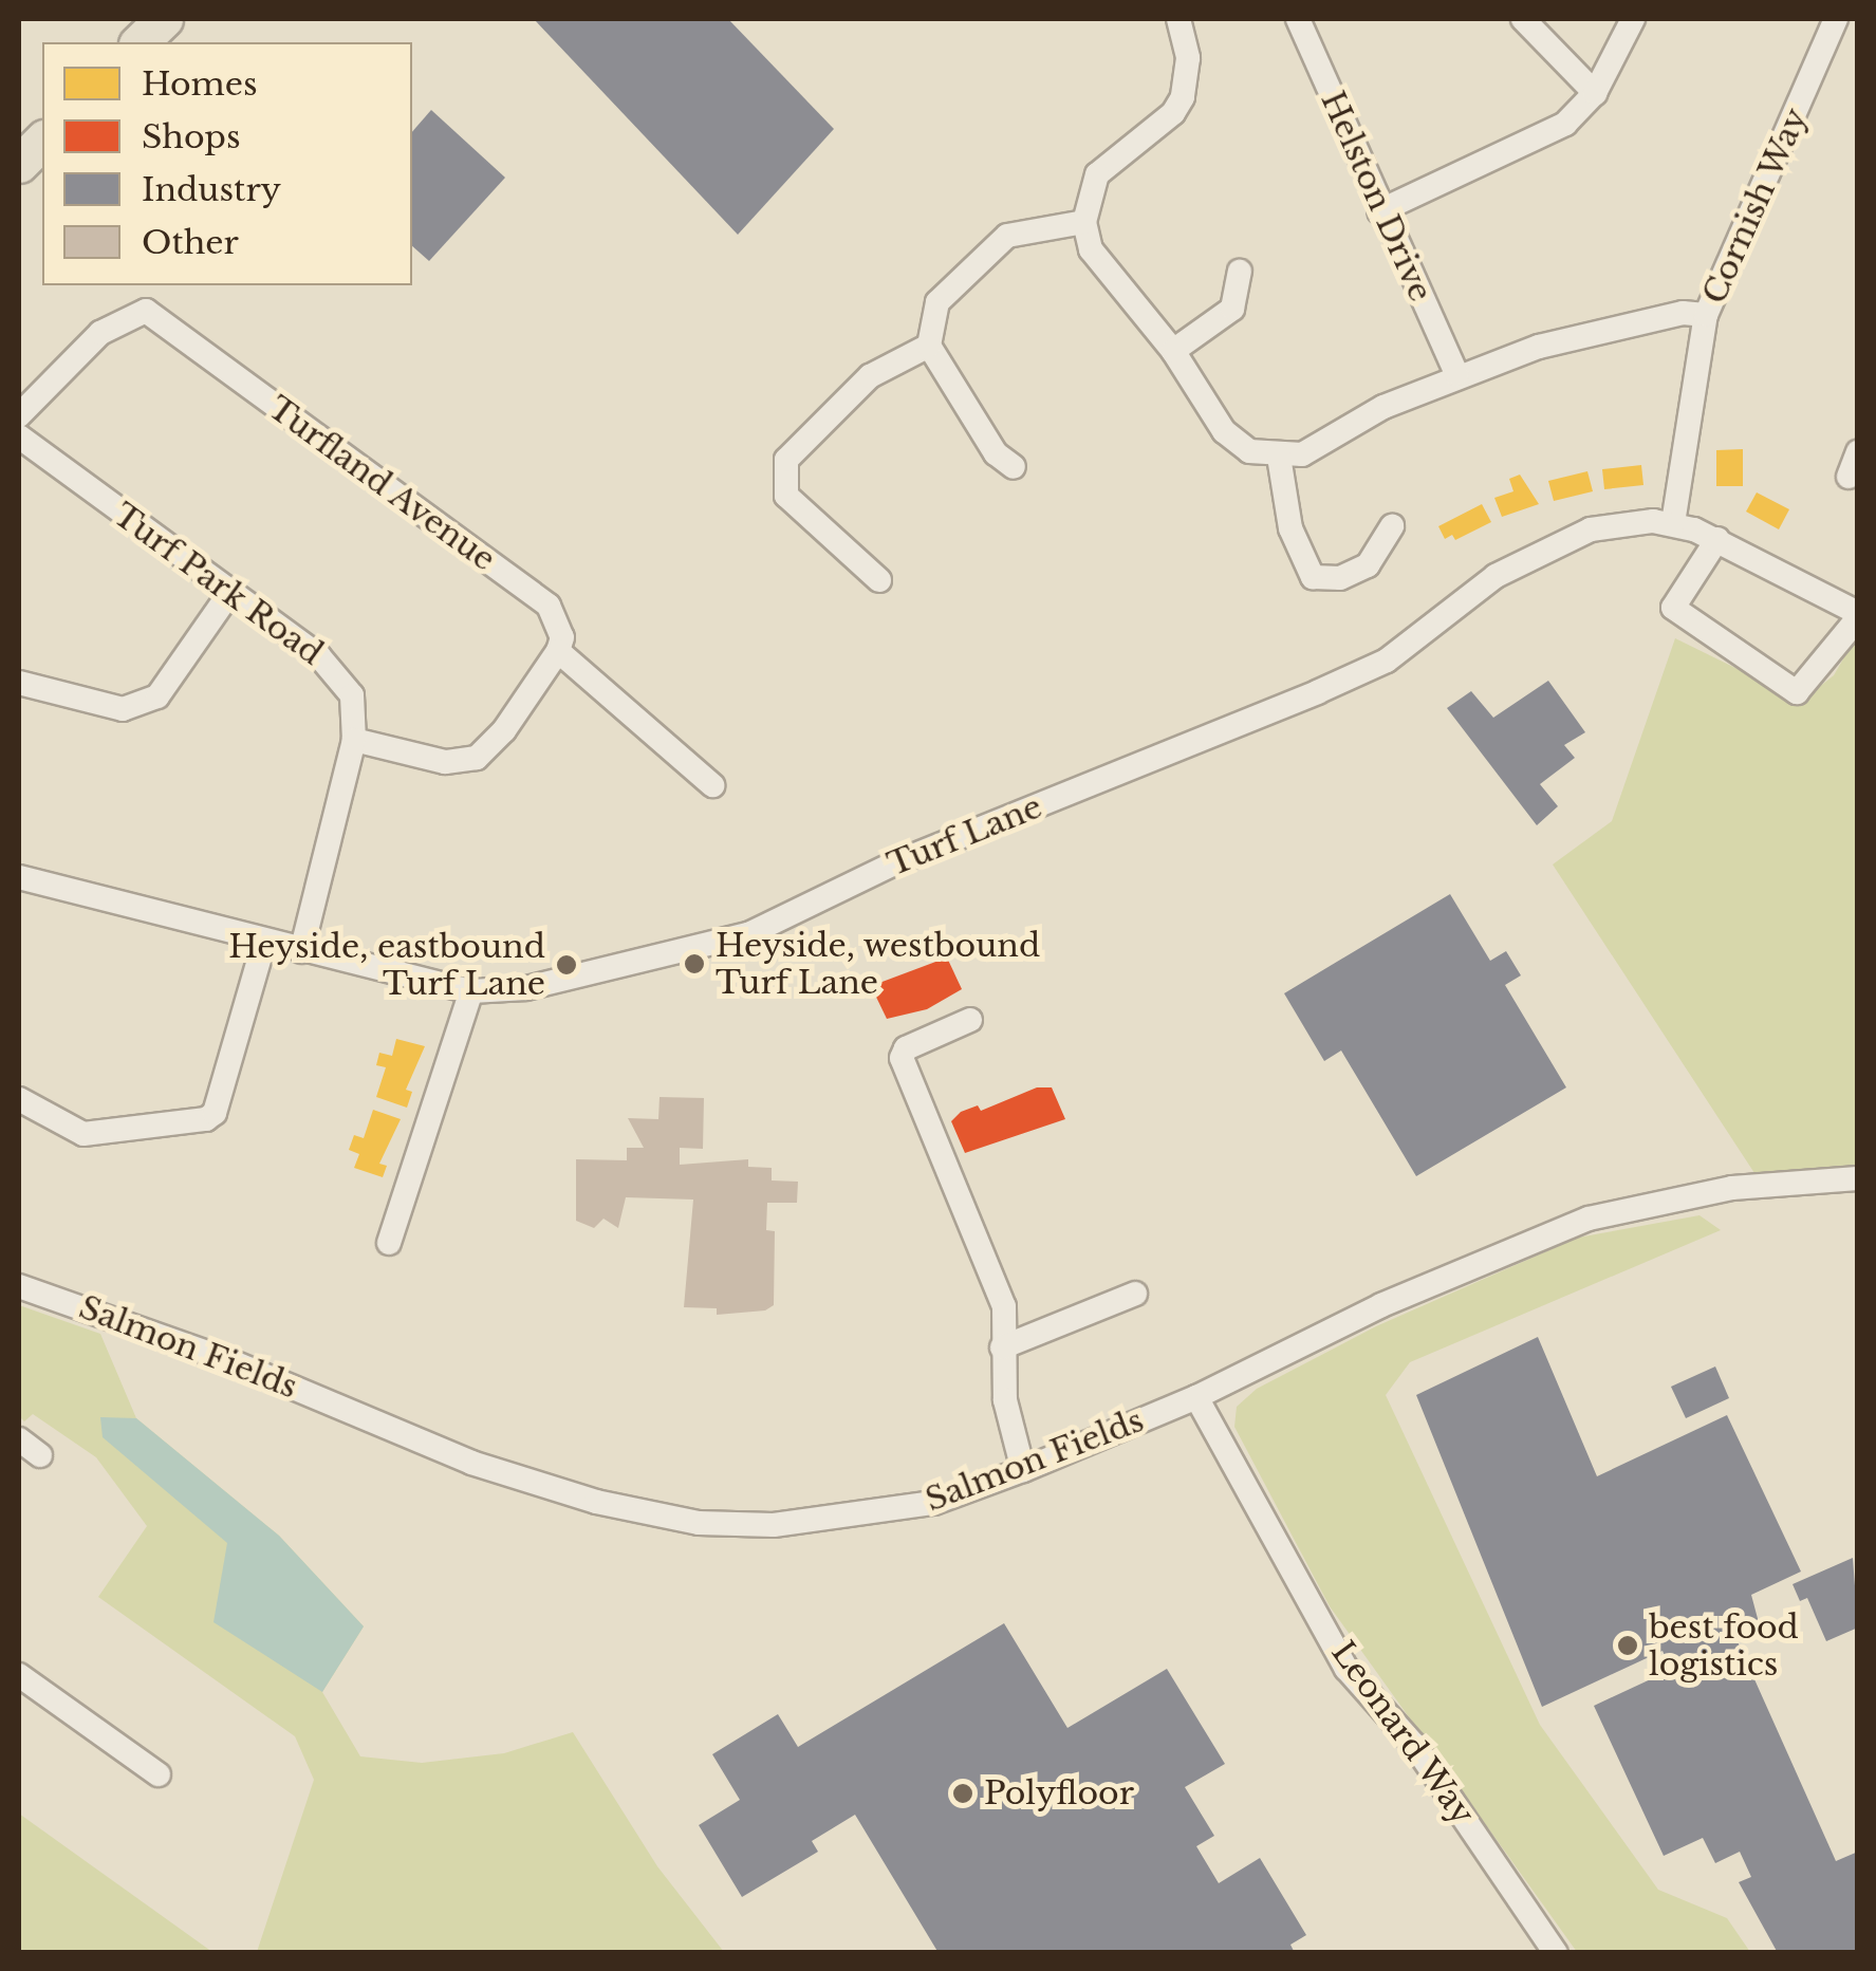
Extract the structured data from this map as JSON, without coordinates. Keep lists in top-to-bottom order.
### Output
{
  "streets": {
    "street": [
      "Helston Drive",
      "Cornish Way",
      "Turfland Avenue",
      "Turf Park Road",
      "Turf Lane",
      "Salmon Fields",
      "Leonard Way"
    ]
  },
  "crossings": [
    ["Cornish Way", "Turf Lane"],
    ["Turf Park Road", "Turf Lane"],
    ["Salmon Fields", "Leonard Way"]
  ],
  "places": [
    "Heyside, westbound Turf Lane",
    "Heyside, eastbound Turf Lane",
    "best food logistics",
    "Polyfloor"
  ],
  "legend": [
    "Homes",
    "Shops",
    "Industry",
    "Other"
  ]
}
